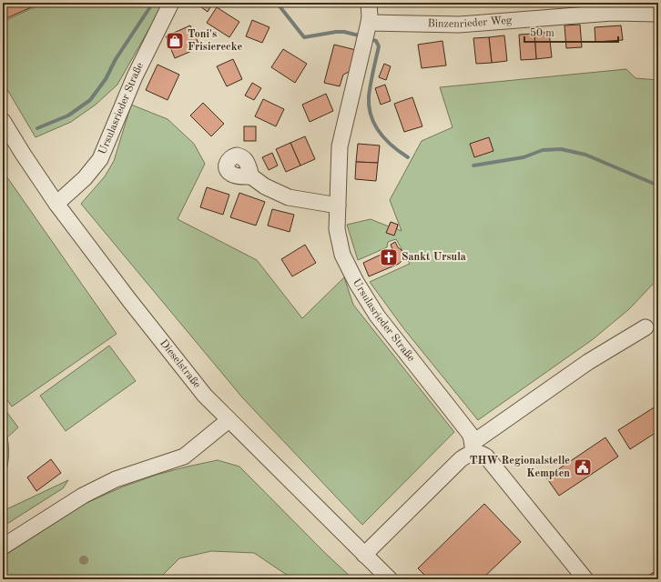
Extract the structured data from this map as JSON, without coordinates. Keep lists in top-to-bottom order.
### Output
{
  "streets": {
    "street": ["Binzenrieder Weg", "Ursulasrieder Straße", "Dieselstraße"]
  },
  "crossings": [
    ["Binzenrieder Weg", "Ursulasrieder Straße"],
    ["Ursulasrieder Straße", "Dieselstraße"]
  ],
  "places": {
    "shop": ["Toni's Frisierecke"],
    "church": ["Sankt Ursula"],
    "public building": ["THW Regionalstelle Kempten"]
  },
  "scale_bar": "50 m"
}
